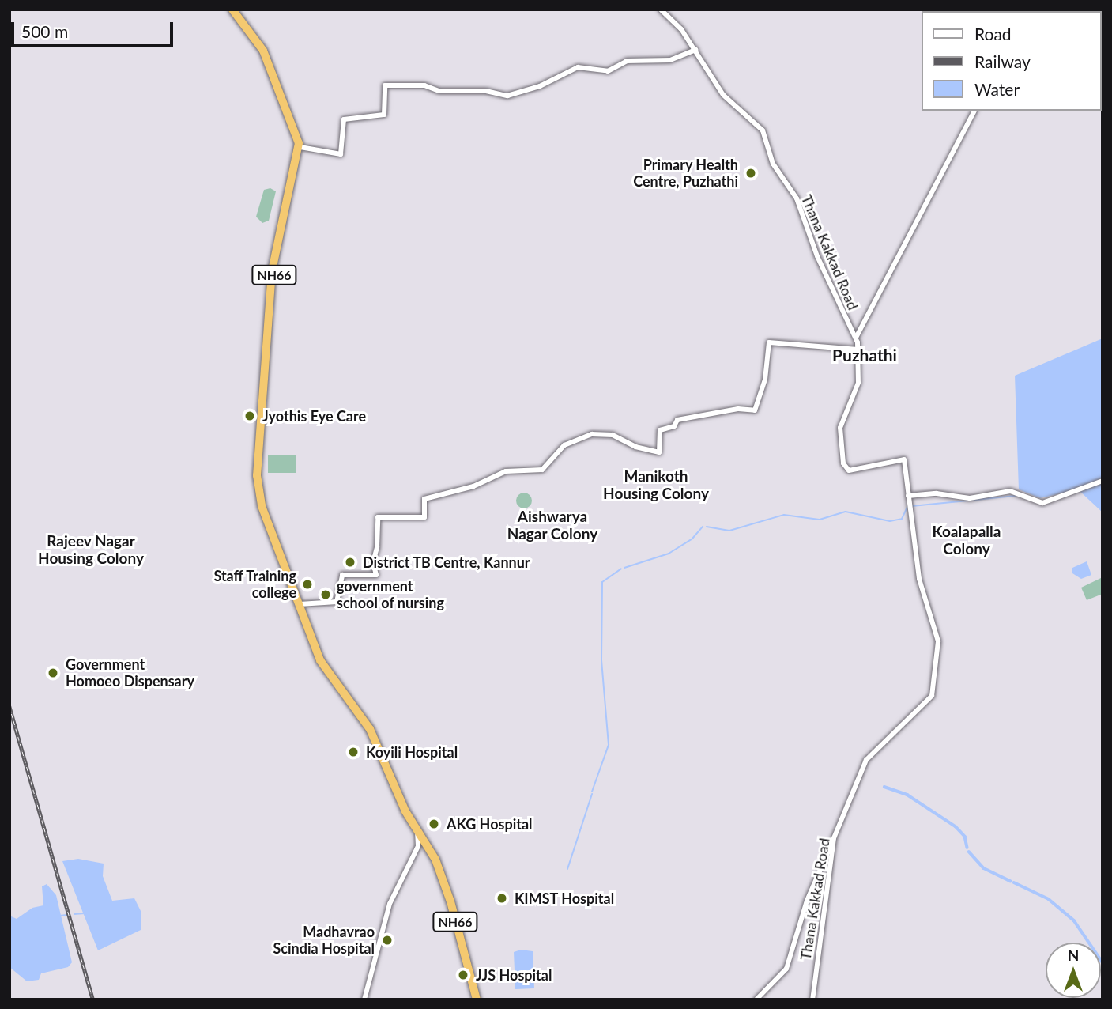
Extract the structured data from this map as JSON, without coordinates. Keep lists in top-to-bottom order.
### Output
{
  "streets": {
    "highway": ["NH66"],
    "main road": ["Thana Kakkad Road"]
  },
  "districts": [
    "Puzhathi",
    "Manikoth Housing Colony",
    "Aishwarya Nagar Colony",
    "Koalapalla Colony",
    "Rajeev Nagar Housing Colony"
  ],
  "places": [
    "Primary Health Centre, Puzhathi",
    "Jyothis Eye Care",
    "District TB Centre, Kannur",
    "Staff Training college",
    "government school of nursing",
    "Government Homoeo Dispensary",
    "Koyili Hospital",
    "AKG Hospital",
    "KIMST Hospital",
    "Madhavrao Scindia Hospital",
    "JJS Hospital"
  ],
  "legend": ["Road", "Railway", "Water"],
  "scale_bar": "500 m",
  "north": "top"
}
